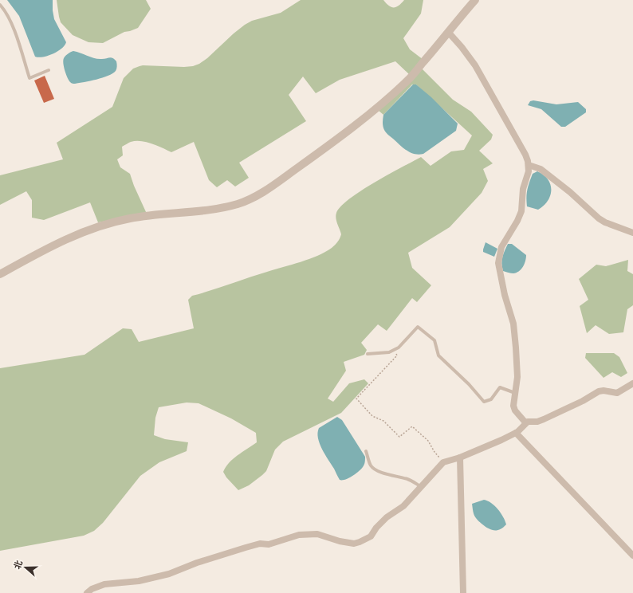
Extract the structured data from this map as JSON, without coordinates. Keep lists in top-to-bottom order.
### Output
{
  "north": "left"
}
